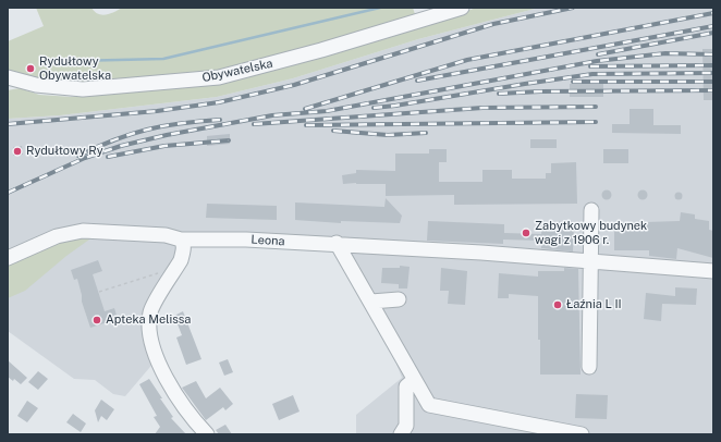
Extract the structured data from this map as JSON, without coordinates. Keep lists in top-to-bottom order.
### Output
{
  "streets": {
    "street": ["Obywatelska", "Leona"]
  },
  "places": [
    "Rydułtowy Obywatelska",
    "Rydułtowy Ry",
    "Zabytkowy budynek wagi z 1906 r.",
    "Łaźnia L II",
    "Apteka Melissa"
  ]
}
